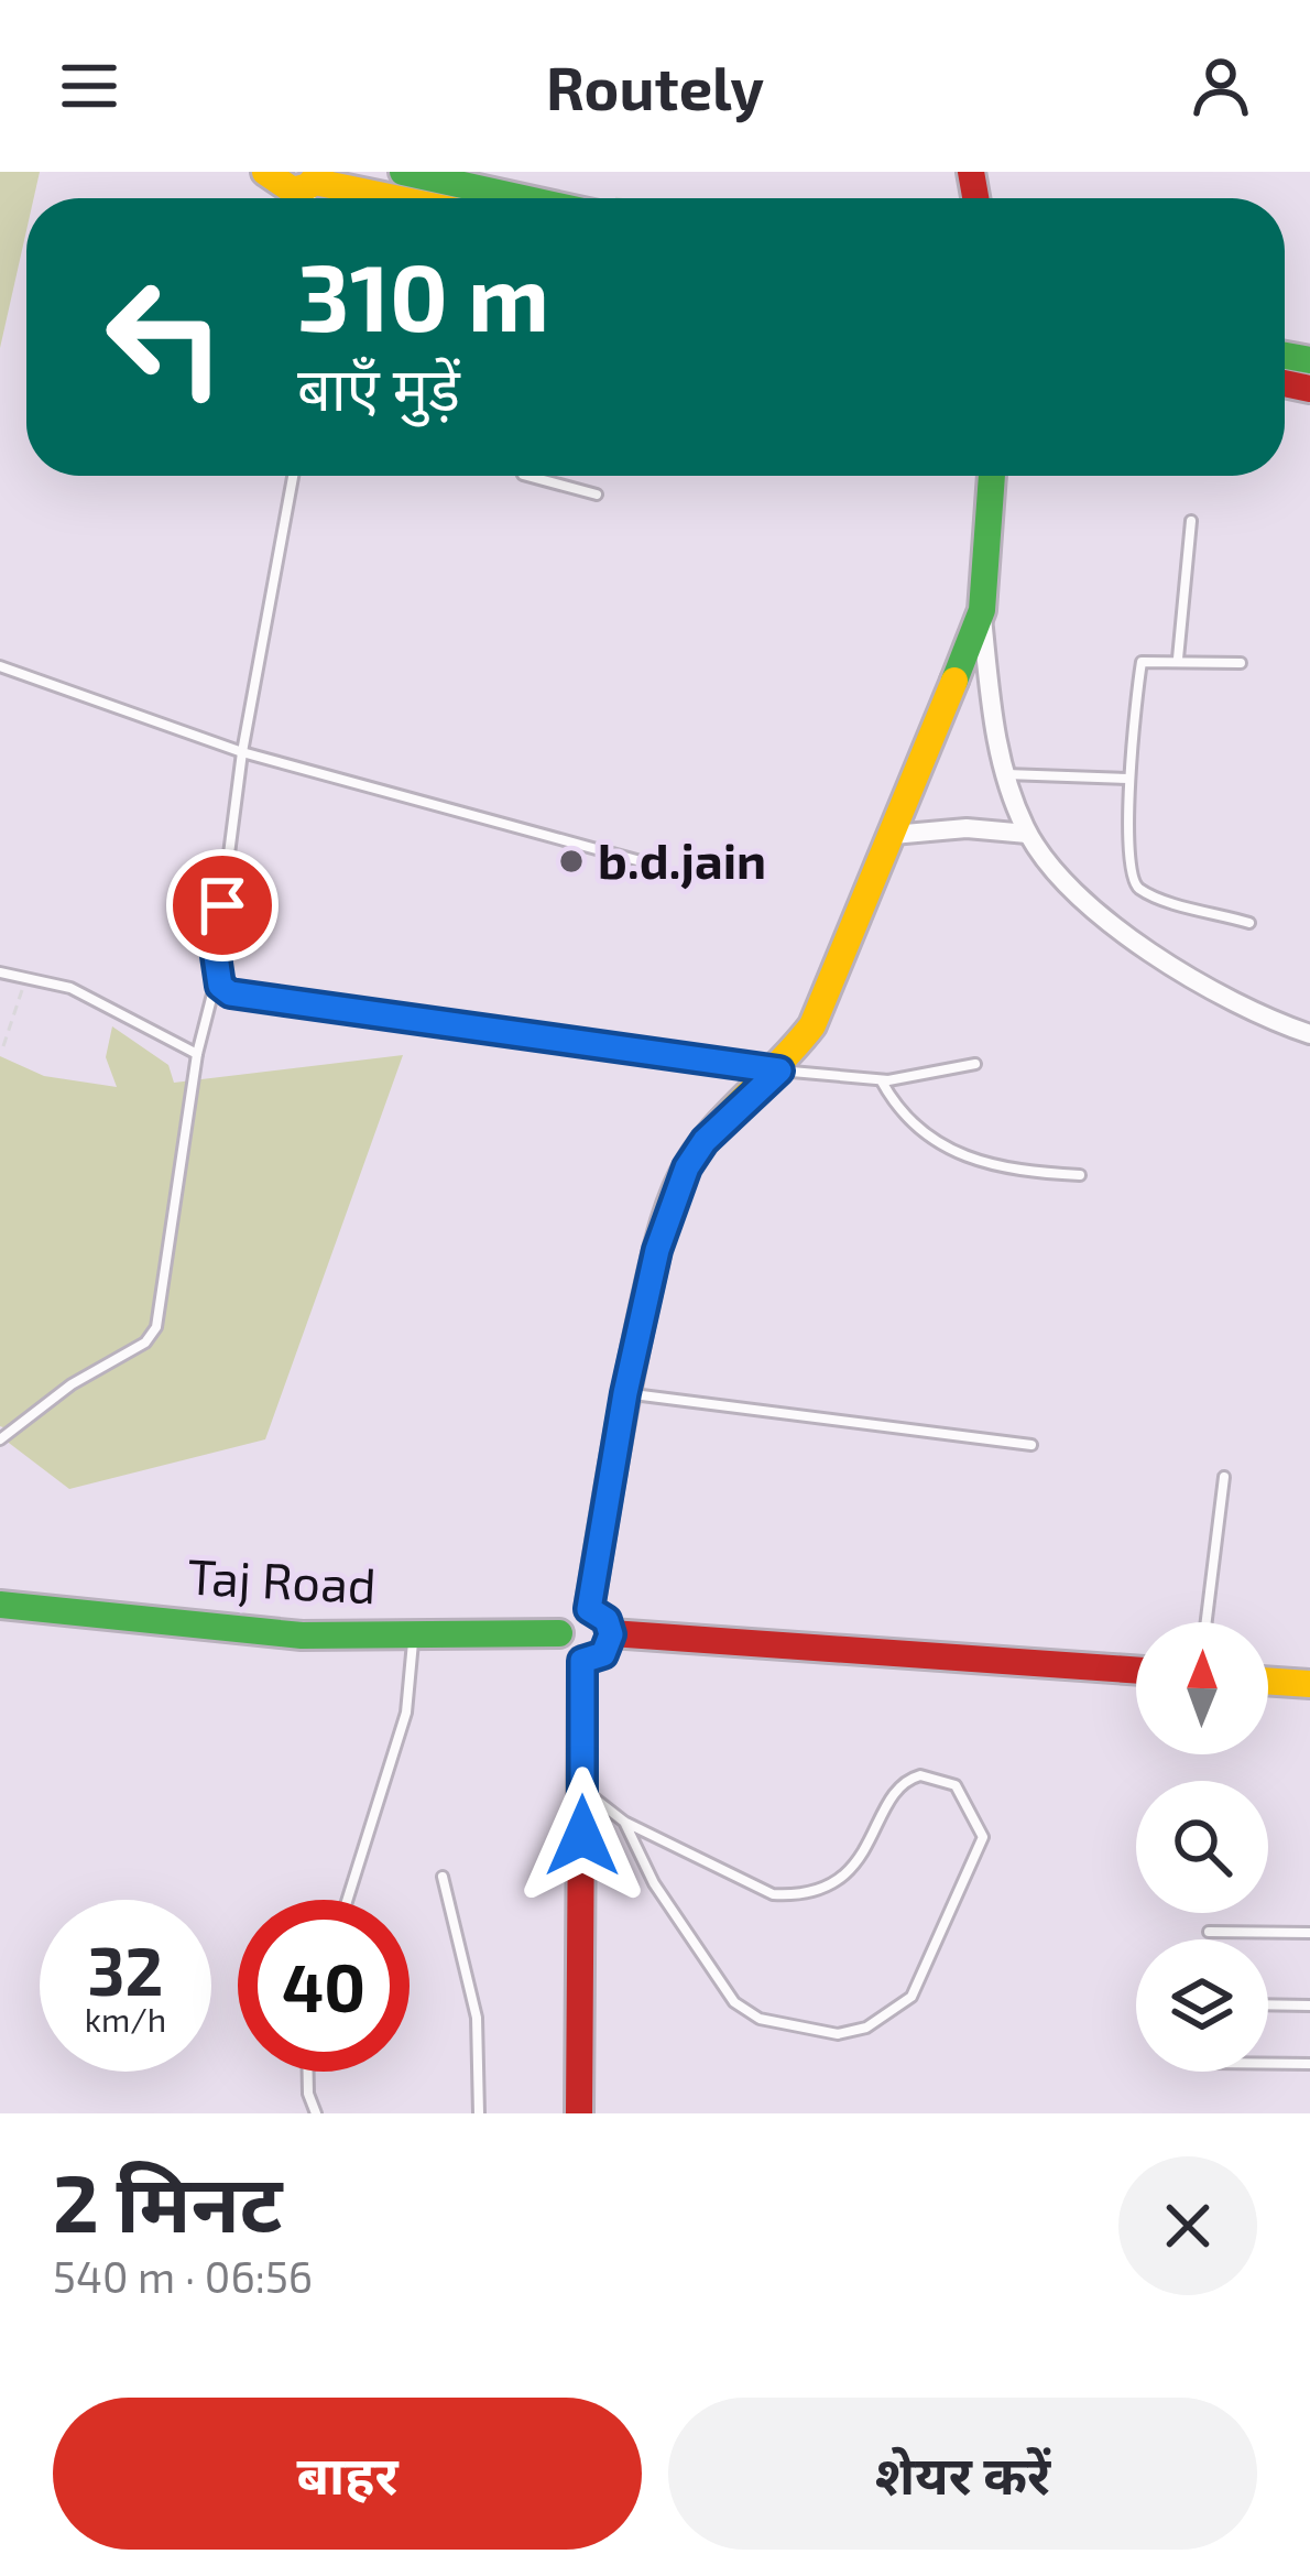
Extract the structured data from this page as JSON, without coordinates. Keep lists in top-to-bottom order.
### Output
{
  "streets": {
    "main road": ["Taj Road"]
  },
  "places": ["b.d.jain"],
  "north": "top",
  "page": {
    "header": "Routely",
    "turn": ["310 m", "बाएँ मुड़ें"],
    "speed": "32 km/h",
    "limit": "40",
    "heading": ["2 मिनट", "540 m · 06:56"],
    "buttons": ["बाहर", "शेयर करें"]
  }
}
